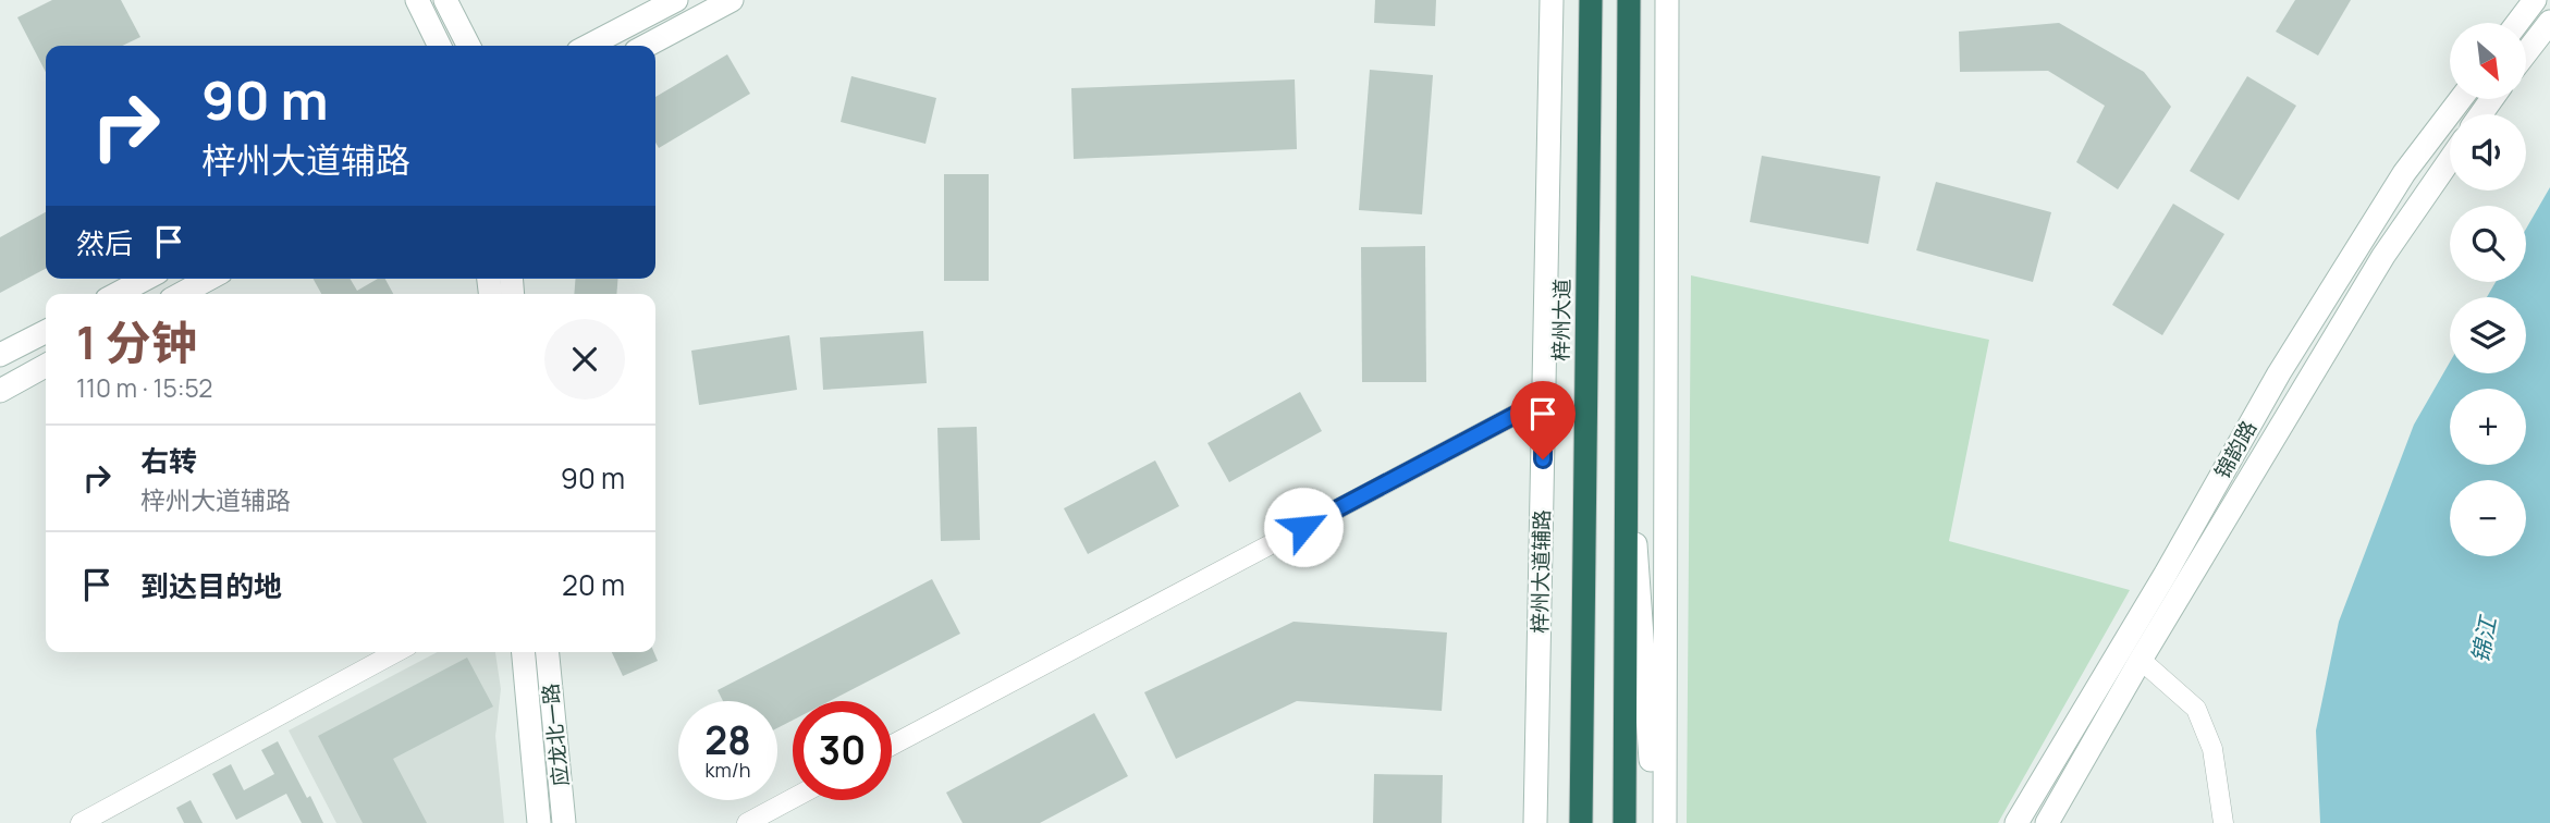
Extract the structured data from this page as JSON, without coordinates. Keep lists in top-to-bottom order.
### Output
{
  "streets": {
    "highway": ["梓州大道"],
    "street": ["锦韵路", "梓州大道辅路", "应龙北一路"]
  },
  "water": ["锦江"],
  "north": "bottom right",
  "page": {
    "map_buttons": ["+", "−"],
    "turn": ["90 m", "梓州大道辅路"],
    "then": "然后",
    "heading": ["1 分钟", "110 m · 15:52"],
    "list": [
      {
        "name": "右转",
        "note": "梓州大道辅路",
        "value": "90 m"
      },
      {
        "name": "到达目的地",
        "value": "20 m"
      }
    ],
    "speed": "28 km/h",
    "limit": "30"
  }
}
